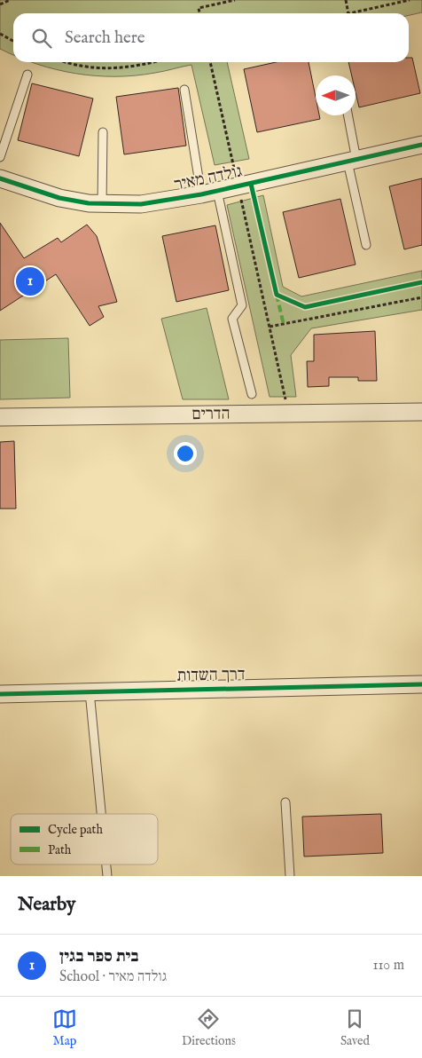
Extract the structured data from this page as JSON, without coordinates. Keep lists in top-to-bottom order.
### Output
{
  "streets": {
    "street": ["גולדה מאיר", "הדרים", "דרך השדות"]
  },
  "legend": ["Cycle path", "Path"],
  "north": "left",
  "page": {
    "search": "Search here",
    "pins": "1",
    "heading": "Nearby",
    "list": [
      {
        "mark": "1",
        "name": "בית ספר בגין",
        "note": "School · גולדה מאיר",
        "value": "110 m"
      }
    ],
    "nav": ["Map", "Directions", "Saved"]
  }
}
